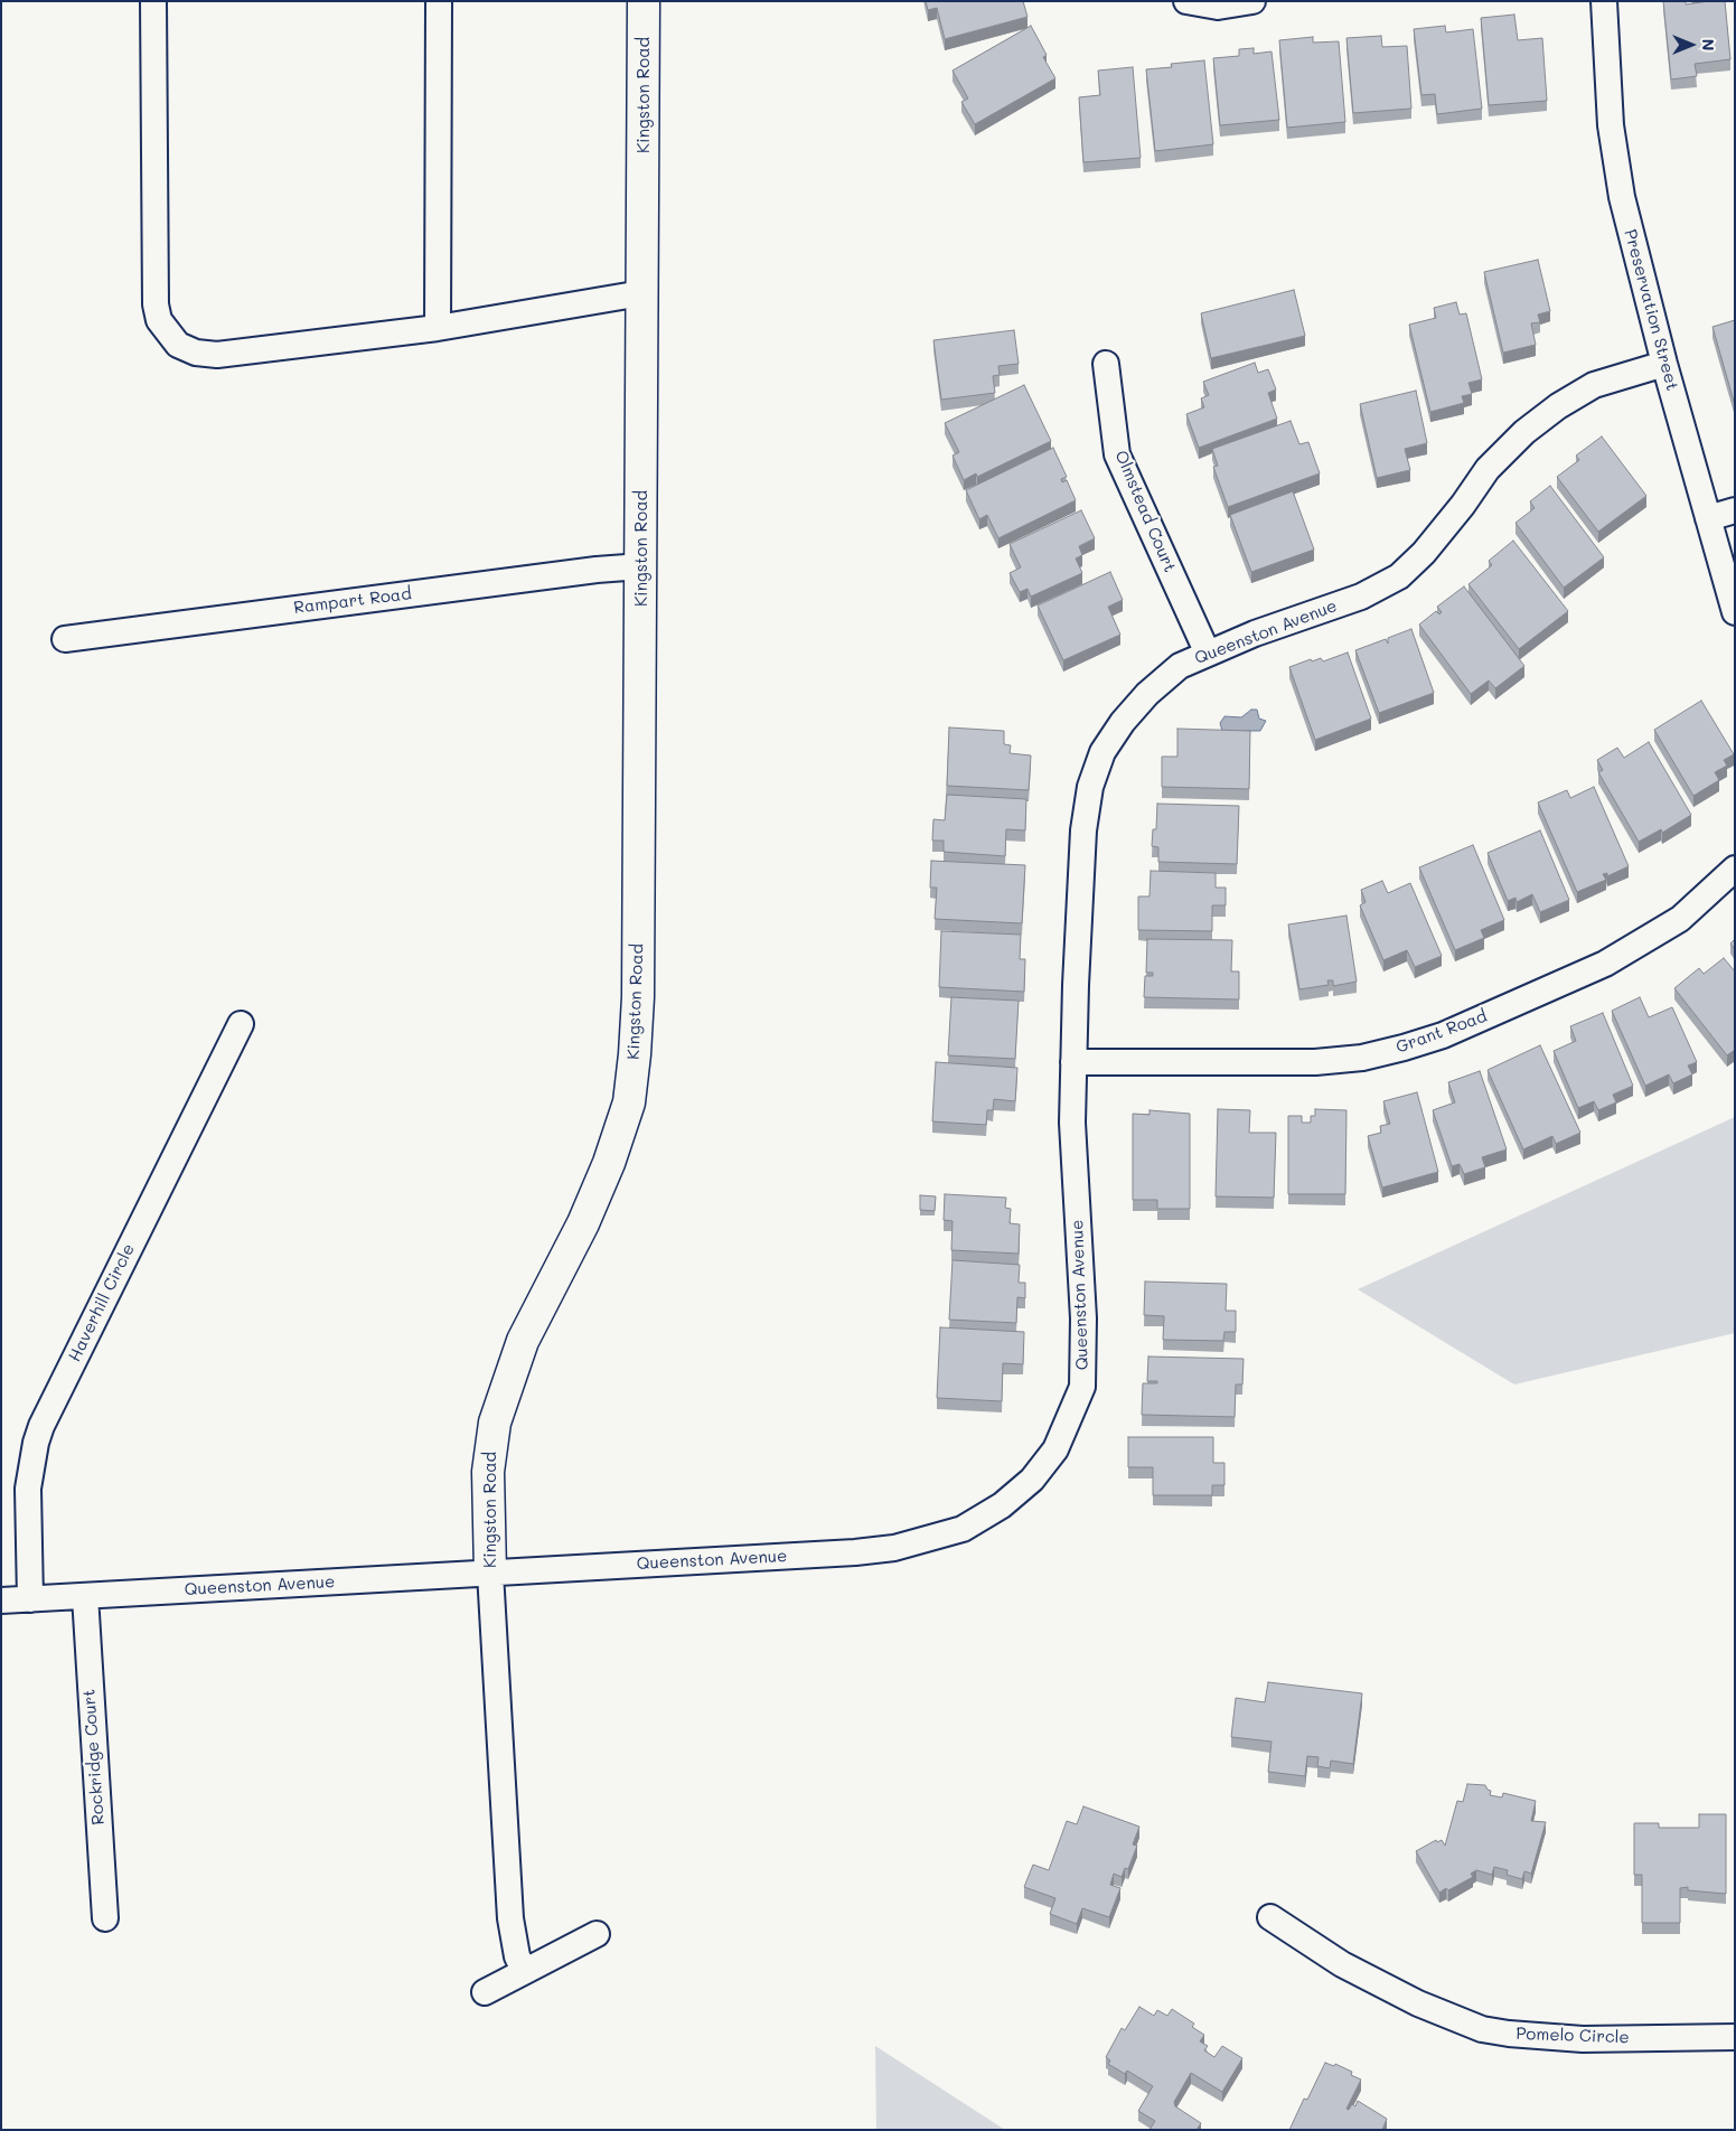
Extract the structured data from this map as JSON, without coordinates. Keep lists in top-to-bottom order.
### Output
{
  "streets": {
    "street": [
      "Kingston Road",
      "Preservation Street",
      "Olmstead Court",
      "Rampart Road",
      "Queenston Avenue",
      "Grant Road",
      "Haverhill Circle",
      "Rockridge Court",
      "Pomelo Circle"
    ]
  },
  "crossings": [
    ["Kingston Road", "Rampart Road"],
    ["Kingston Road", "Queenston Avenue"],
    ["Preservation Street", "Queenston Avenue"],
    ["Olmstead Court", "Queenston Avenue"],
    ["Queenston Avenue", "Grant Road"],
    ["Queenston Avenue", "Haverhill Circle"],
    ["Queenston Avenue", "Rockridge Court"]
  ],
  "north": "right"
}
